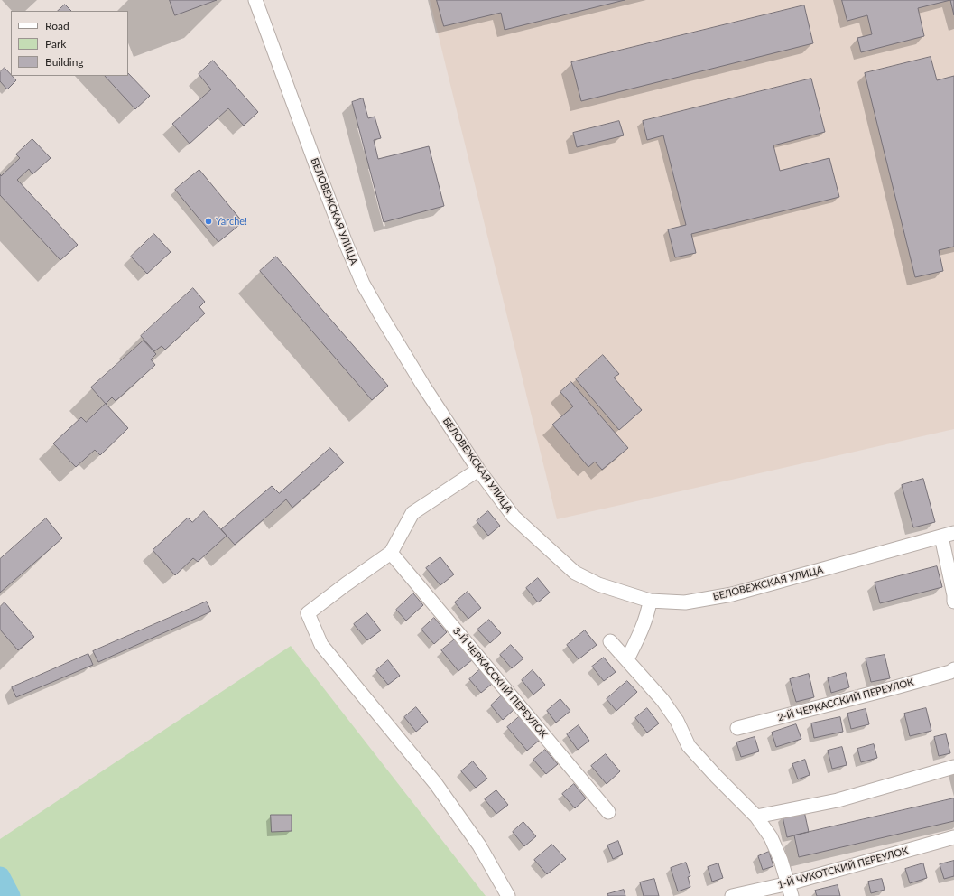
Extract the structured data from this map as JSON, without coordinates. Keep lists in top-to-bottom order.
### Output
{
  "streets": {
    "street": [
      "БЕЛОВЕЖСКАЯ УЛИЦА",
      "3-Й ЧЕРКАССКИЙ ПЕРЕУЛОК",
      "2-Й ЧЕРКАССКИЙ ПЕРЕУЛОК",
      "1-Й ЧУКОТСКИЙ ПЕРЕУЛОК"
    ]
  },
  "places": ["Yarche!"],
  "legend": ["Road", "Park", "Building"]
}
